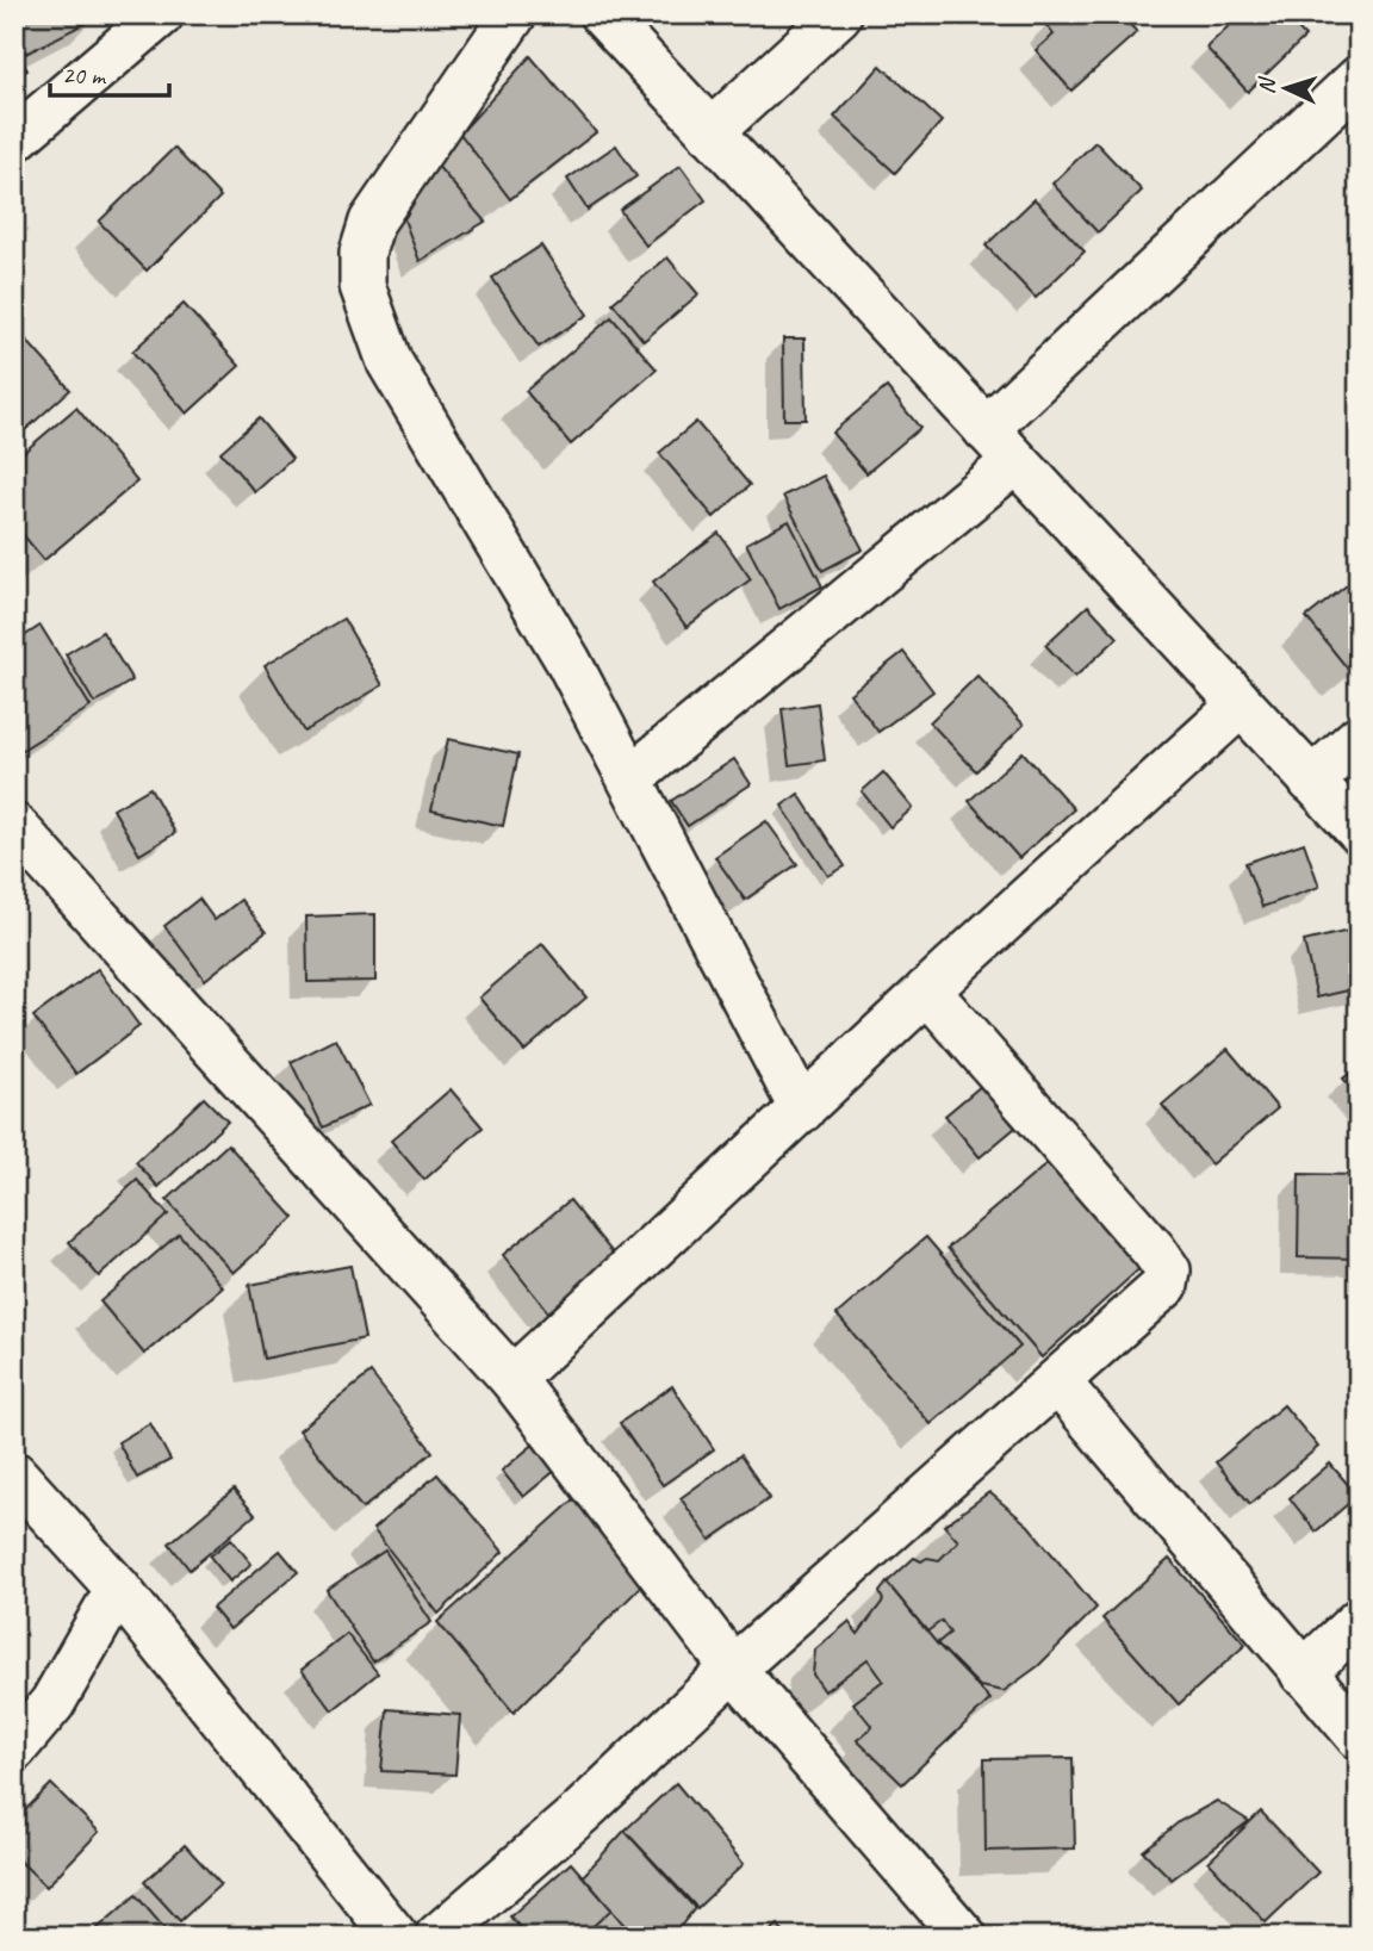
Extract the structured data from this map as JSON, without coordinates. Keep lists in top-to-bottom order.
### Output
{
  "scale_bar": "20 m",
  "north": "left"
}
